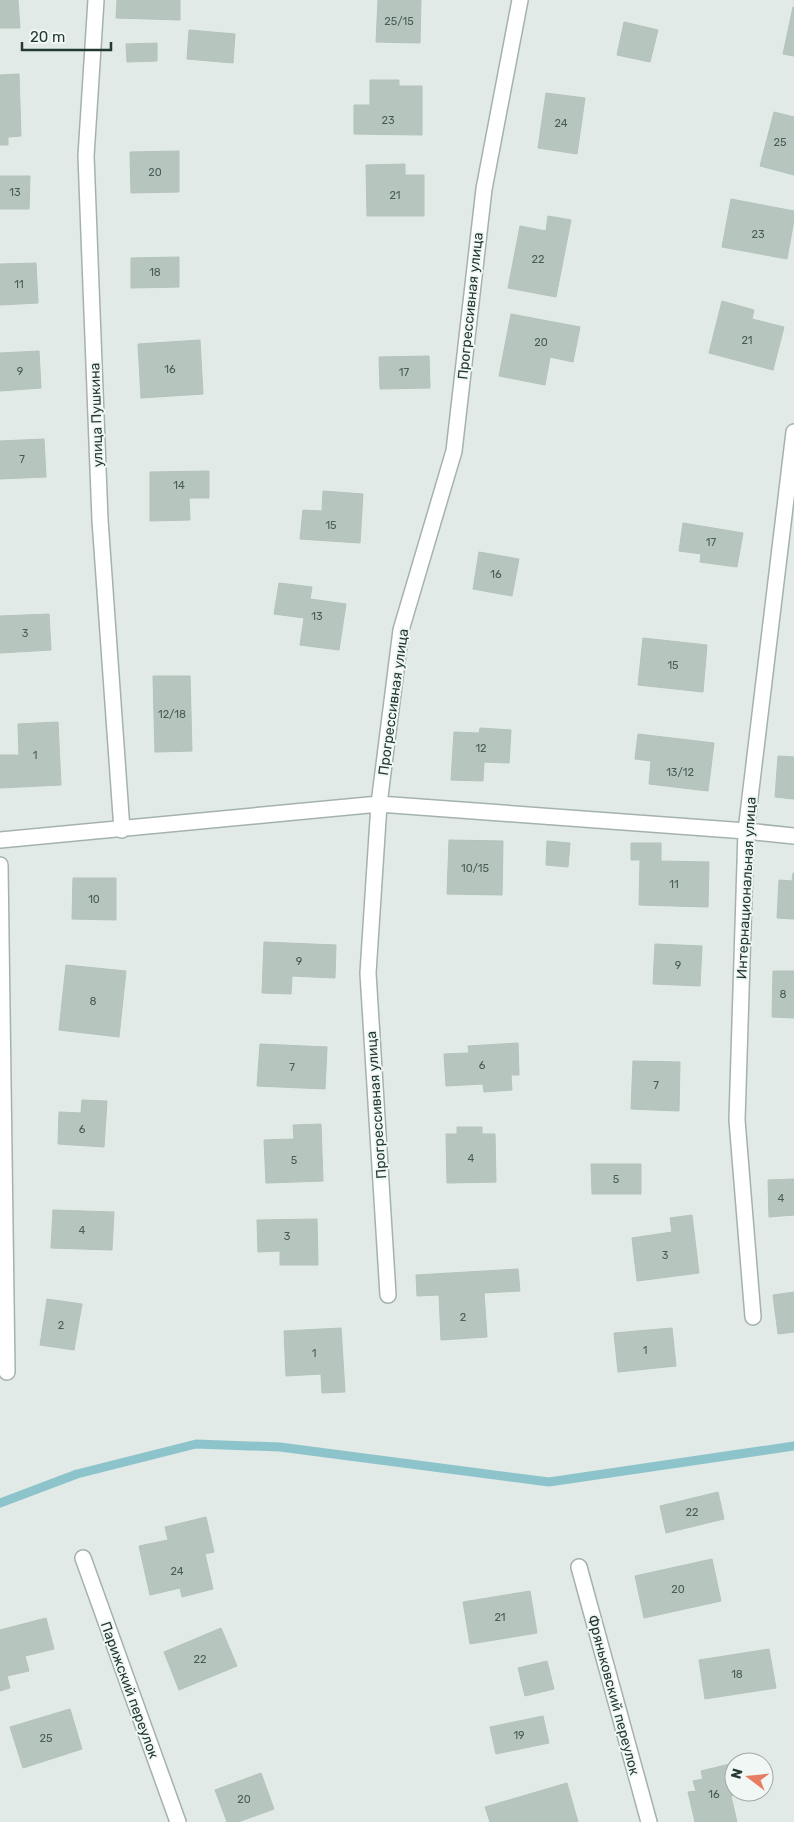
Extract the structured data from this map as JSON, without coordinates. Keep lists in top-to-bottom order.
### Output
{
  "streets": {
    "street": [
      "Прогрессивная улица",
      "улица Пушкина",
      "Интернациональная улица",
      "Парижский переулок",
      "Фряньковский переулок"
    ]
  },
  "house_numbers": [
    "25/15",
    "23",
    "24",
    "25",
    "20",
    "13",
    "21",
    "23",
    "22",
    "18",
    "11",
    "21",
    "20",
    "16",
    "9",
    "17",
    "7",
    "14",
    "15",
    "17",
    "16",
    "13",
    "3",
    "15",
    "12/18",
    "12",
    "1",
    "13/12",
    "10/15",
    "11",
    "10",
    "9",
    "9",
    "8",
    "8",
    "6",
    "7",
    "7",
    "6",
    "4",
    "5",
    "5",
    "4",
    "4",
    "3",
    "3",
    "2",
    "2",
    "1",
    "1",
    "22",
    "24",
    "20",
    "21",
    "22",
    "18",
    "19",
    "25",
    "16",
    "20"
  ],
  "scale_bar": "20 m",
  "north": "left"
}
